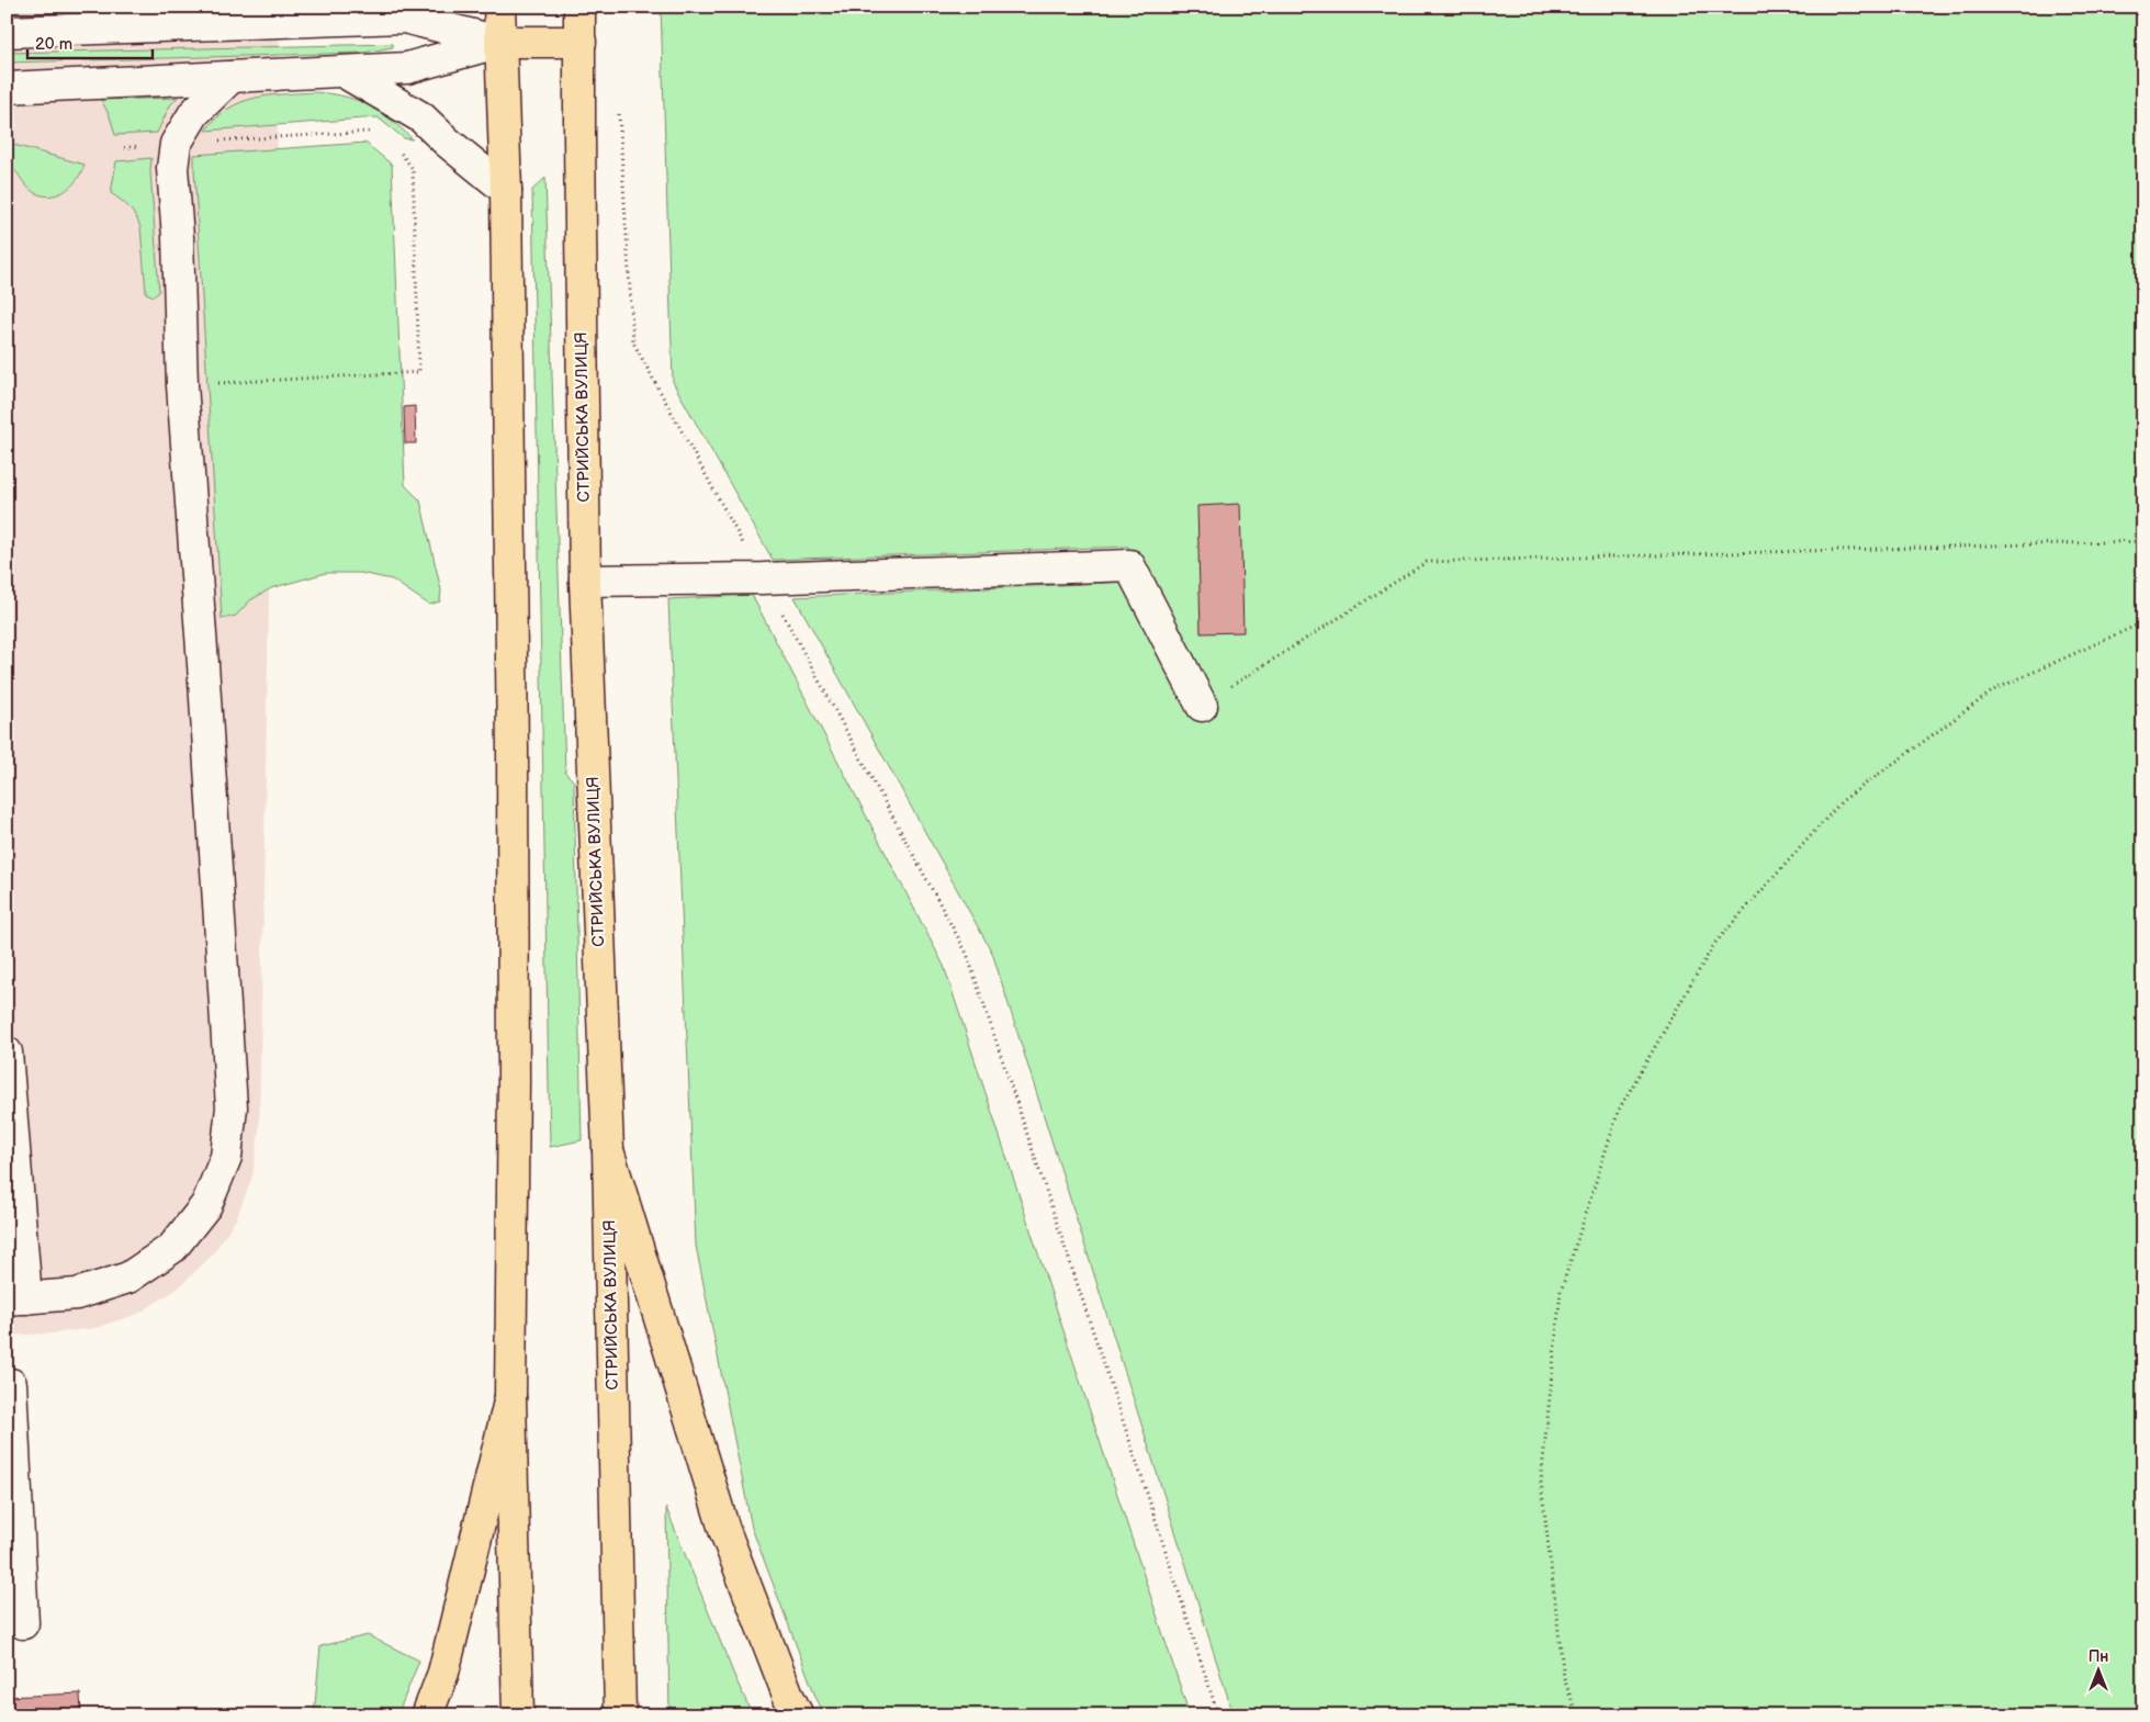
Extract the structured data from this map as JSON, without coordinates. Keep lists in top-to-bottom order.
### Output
{
  "streets": {
    "main road": ["СТРИЙСЬКА ВУЛИЦЯ"]
  },
  "scale_bar": "20 m",
  "north": "top"
}
